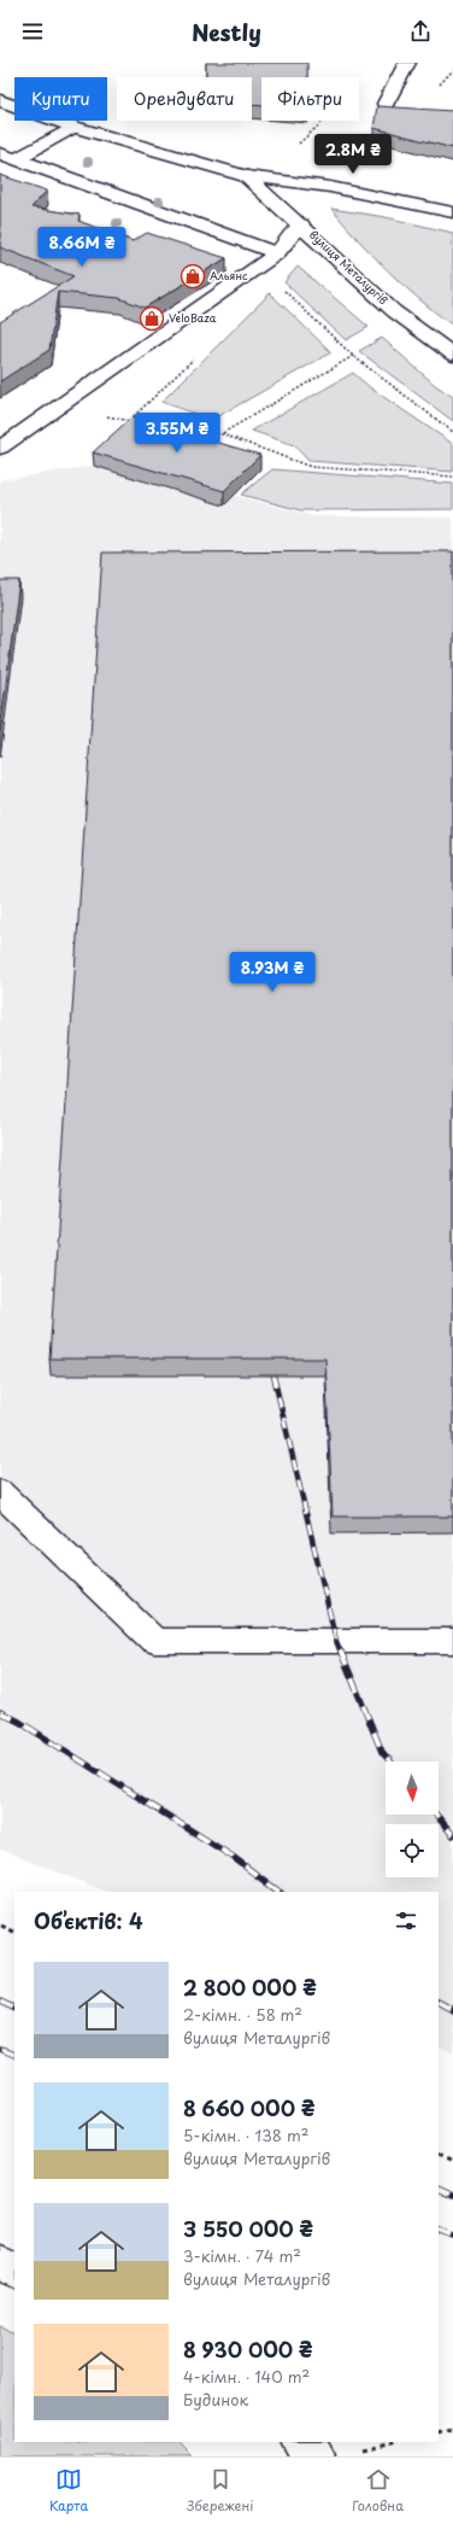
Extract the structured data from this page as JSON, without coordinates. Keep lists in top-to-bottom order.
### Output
{
  "streets": {
    "main road": ["вулиця Металургів"]
  },
  "places": {
    "shop": ["Альянс", "VeloBaza"]
  },
  "north": "bottom",
  "page": {
    "header": "Nestly",
    "chip": ["Купити", "Орендувати", "Фільтри"],
    "price": [
      "2.8M ₴",
      "8.66M ₴",
      "3.55M ₴",
      "8.93M ₴"
    ],
    "heading": "Об’єктів: 4",
    "list": [
      {
        "name": "2 800 000 ₴",
        "note": "2-кімн. · 58 m² · вулиця Металургів"
      },
      {
        "name": "8 660 000 ₴",
        "note": "5-кімн. · 138 m² · вулиця Металургів"
      },
      {
        "name": "3 550 000 ₴",
        "note": "3-кімн. · 74 m² · вулиця Металургів"
      },
      {
        "name": "8 930 000 ₴",
        "note": "4-кімн. · 140 m² · Будинок"
      }
    ],
    "tabs": ["Карта", "Збережені", "Головна"]
  }
}
